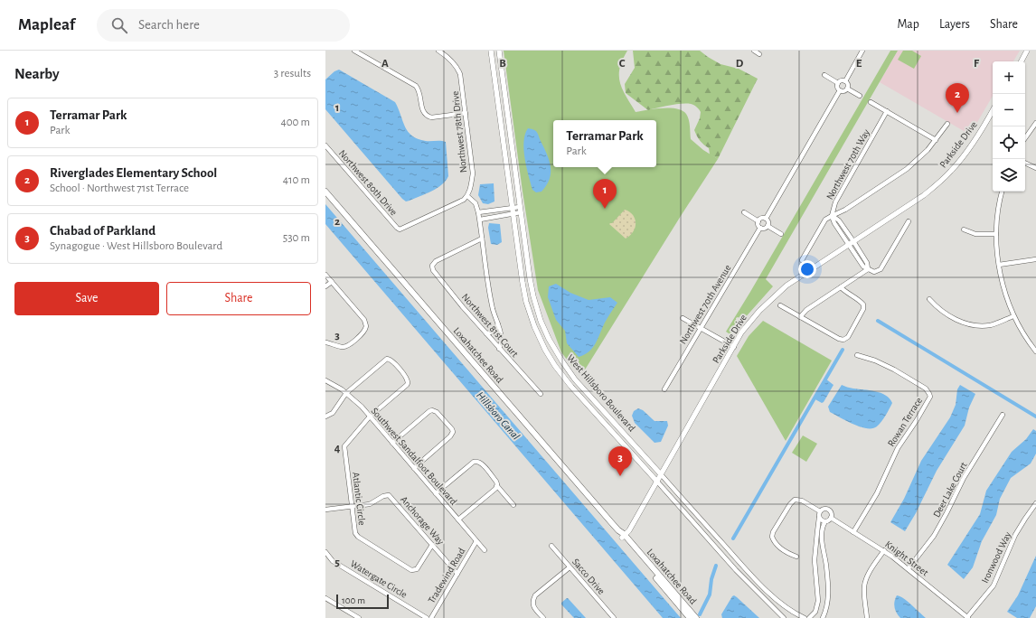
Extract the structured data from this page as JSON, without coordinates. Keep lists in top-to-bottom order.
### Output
{
  "streets": {
    "main road": ["Loxahatchee Road"],
    "street": [
      "Northwest 78th Drive",
      "Parkside Drive",
      "Northwest 70th Way",
      "Northwest 80th Drive",
      "Northwest 70th Avenue",
      "Northwest 81st Court",
      "West Hillsboro Boulevard",
      "Rowan Terrace",
      "Southwest Sandalfoot Boulevard",
      "Deer Lake Court",
      "Atlantic Circle",
      "Anchorage Way",
      "Ironwood Way",
      "Knight Street",
      "Tradewind Road",
      "Sacco Drive",
      "Watergate Circle"
    ]
  },
  "crossings": [
    ["Northwest 78th Drive", "Northwest 80th Drive"],
    ["Parkside Drive", "Loxahatchee Road"],
    ["Parkside Drive", "West Hillsboro Boulevard"],
    ["Rowan Terrace", "Knight Street"],
    ["Southwest Sandalfoot Boulevard", "Atlantic Circle"],
    ["Southwest Sandalfoot Boulevard", "Tradewind Road"],
    ["Deer Lake Court", "Knight Street"],
    ["Atlantic Circle", "Anchorage Way"],
    ["Anchorage Way", "Tradewind Road"],
    ["Ironwood Way", "Knight Street"]
  ],
  "water": ["Hillsboro Canal"],
  "scale_bar": "100 m",
  "page": {
    "header": "Mapleaf",
    "search": "Search here",
    "nav": ["Map", "Layers", "Share"],
    "heading": ["Nearby", "3 results"],
    "map_buttons": ["+", "−"],
    "pins": ["2", "1", "3"],
    "list": [
      {
        "mark": "1",
        "name": "Terramar Park",
        "note": "Park",
        "value": "400 m"
      },
      {
        "mark": "2",
        "name": "Riverglades Elementary School",
        "note": "School · Northwest 71st Terrace",
        "value": "410 m"
      },
      {
        "mark": "3",
        "name": "Chabad of Parkland",
        "note": "Synagogue · West Hillsboro Boulevard",
        "value": "530 m"
      }
    ],
    "popup": ["Terramar Park", "Park"],
    "buttons": ["Save", "Share"],
    "scale": "100 m"
  },
  "grid": {
    "columns": [
      "A",
      "B",
      "C",
      "D",
      "E",
      "F"
    ],
    "rows": [
      "1",
      "2",
      "3",
      "4",
      "5"
    ]
  }
}
